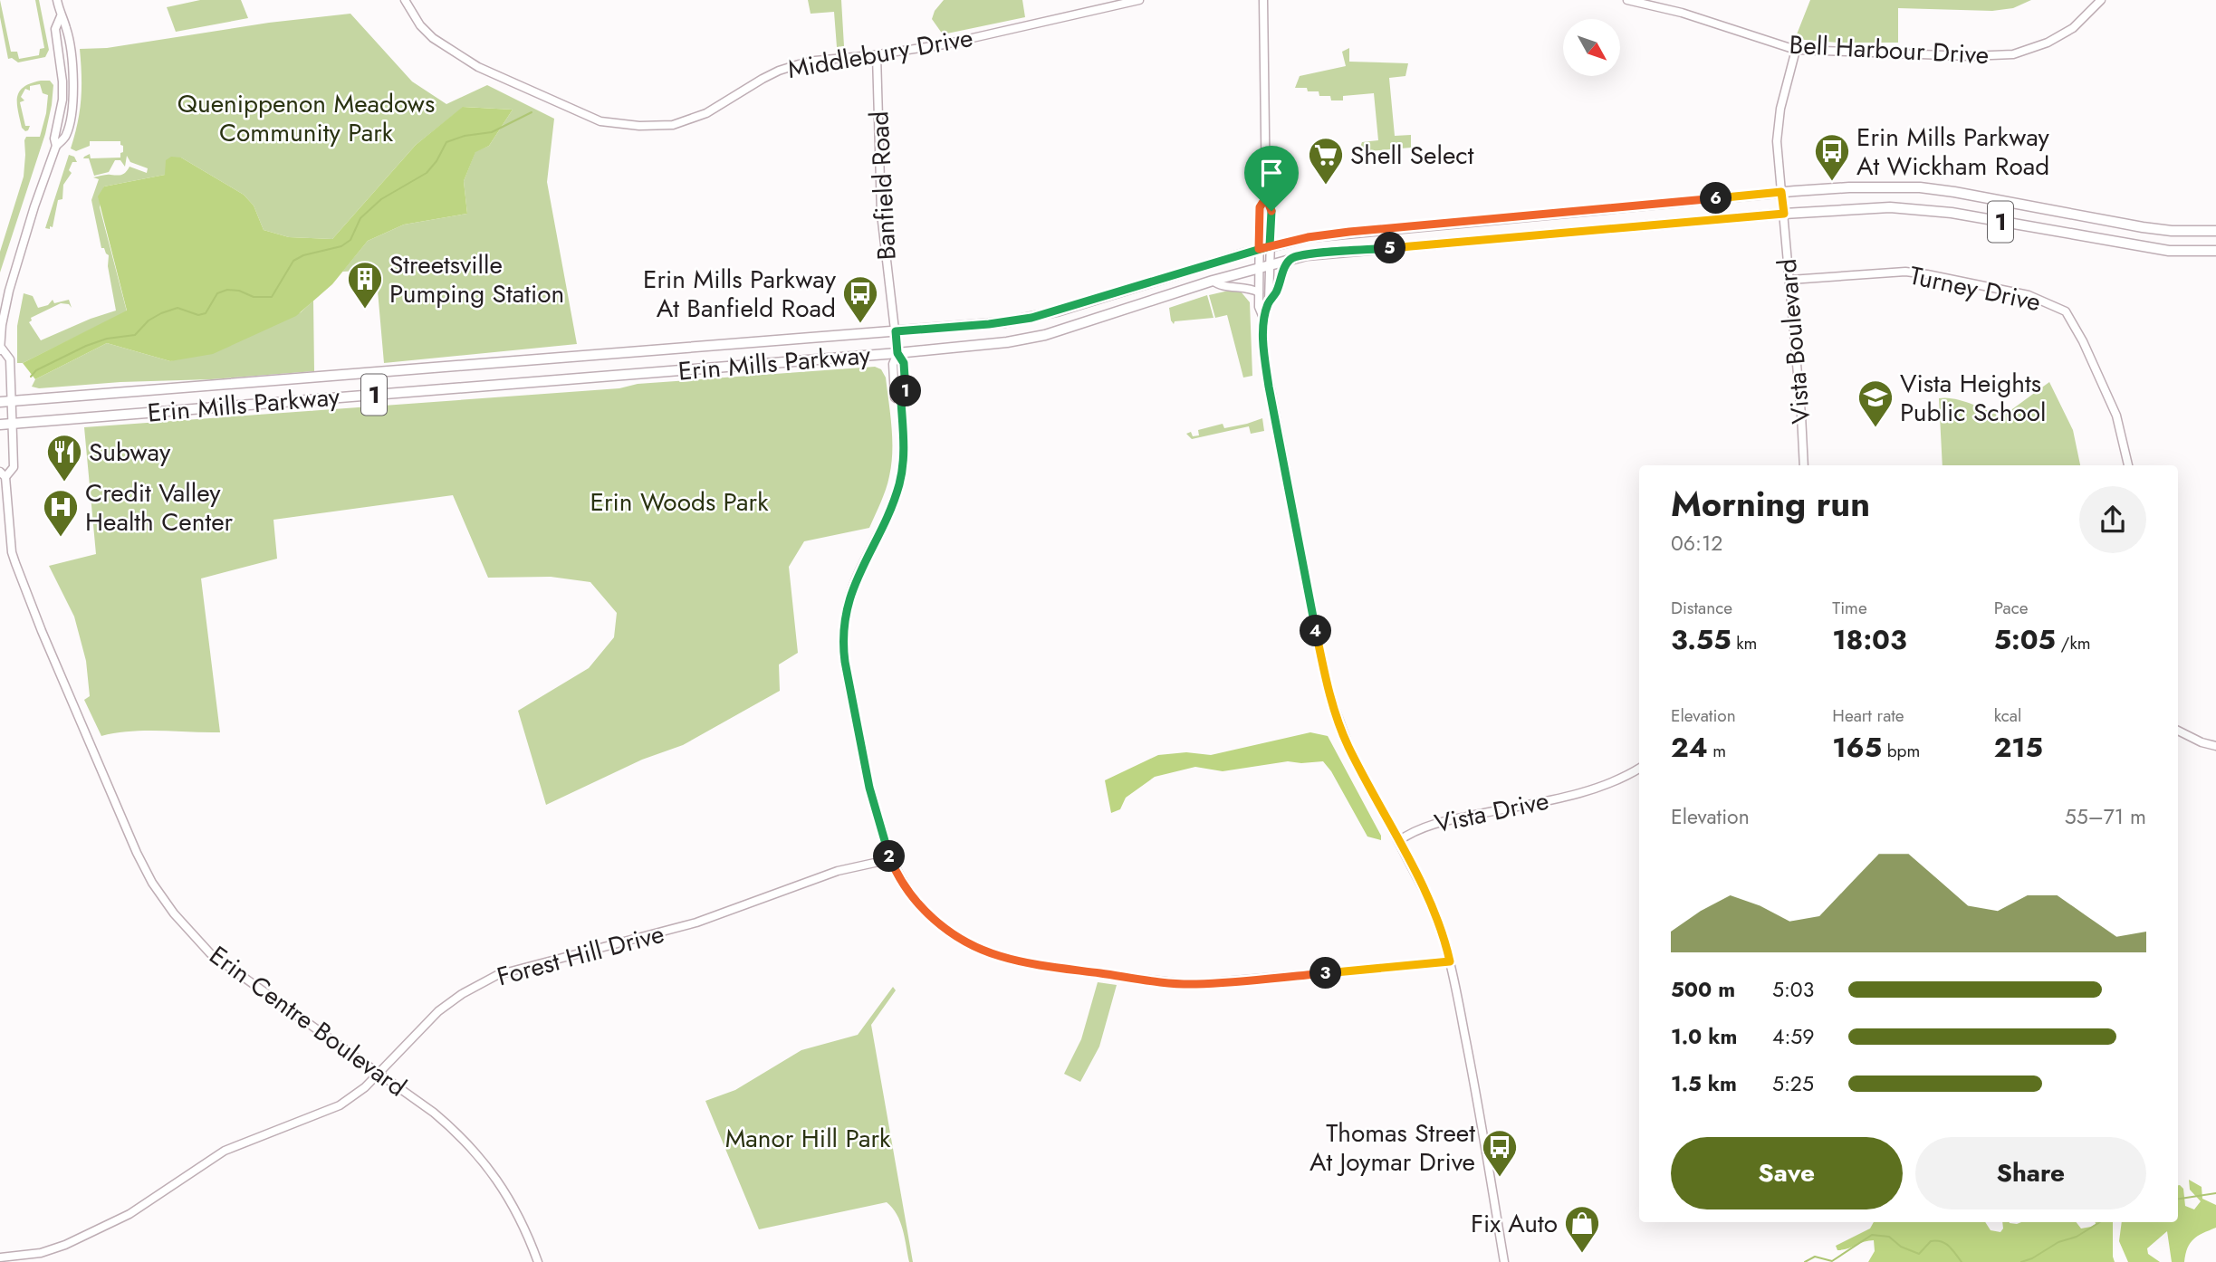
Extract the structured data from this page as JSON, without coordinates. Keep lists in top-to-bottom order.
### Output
{
  "streets": {
    "main road": ["1", "Erin Mills Parkway"],
    "street": [
      "Bell Harbour Drive",
      "Middlebury Drive",
      "Banfield Road",
      "Turney Drive",
      "Vista Boulevard",
      "Vista Drive",
      "Forest Hill Drive",
      "Erin Centre Boulevard"
    ]
  },
  "crossings": [
    ["Bell Harbour Drive", "Vista Boulevard"],
    ["Middlebury Drive", "Banfield Road"],
    ["Banfield Road", "Erin Mills Parkway"],
    ["Banfield Road", "Forest Hill Drive"],
    ["Turney Drive", "Vista Boulevard"],
    ["Vista Boulevard", "Erin Mills Parkway"],
    ["Erin Mills Parkway", "Erin Centre Boulevard"],
    ["Forest Hill Drive", "Erin Centre Boulevard"]
  ],
  "parks": ["Quenippenon Meadows Community Park", "Erin Woods Park", "Manor Hill Park"],
  "places": {
    "bus stop": ["Erin Mills Parkway At Wickham Road", "Erin Mills Parkway At Banfield Road", "Thomas Street At Joymar Drive"],
    "supermarket": ["Shell Select"],
    "building": ["Streetsville Pumping Station"],
    "school or university": ["Vista Heights Public School"],
    "restaurant": ["Subway"],
    "hospital": ["Credit Valley Health Center"],
    "shop": ["Fix Auto"]
  },
  "north": "bottom right",
  "page": {
    "pins": [
      "6",
      "5",
      "1",
      "4",
      "2",
      "3"
    ],
    "heading": ["Morning run", "06:12"],
    "stats": [
      ["Distance", "3.55 km"],
      ["Time", "18:03"],
      ["Pace", "5:05 /km"],
      ["Elevation", "24 m"],
      ["Heart rate", "165 bpm"],
      ["kcal", "215"]
    ],
    "chart": ["Elevation", "55–71 m"],
    "list": [
      {
        "name": "500 m",
        "note": "5:03"
      },
      {
        "name": "1.0 km",
        "note": "4:59"
      },
      {
        "name": "1.5 km",
        "note": "5:25"
      }
    ],
    "buttons": ["Save", "Share"]
  }
}
